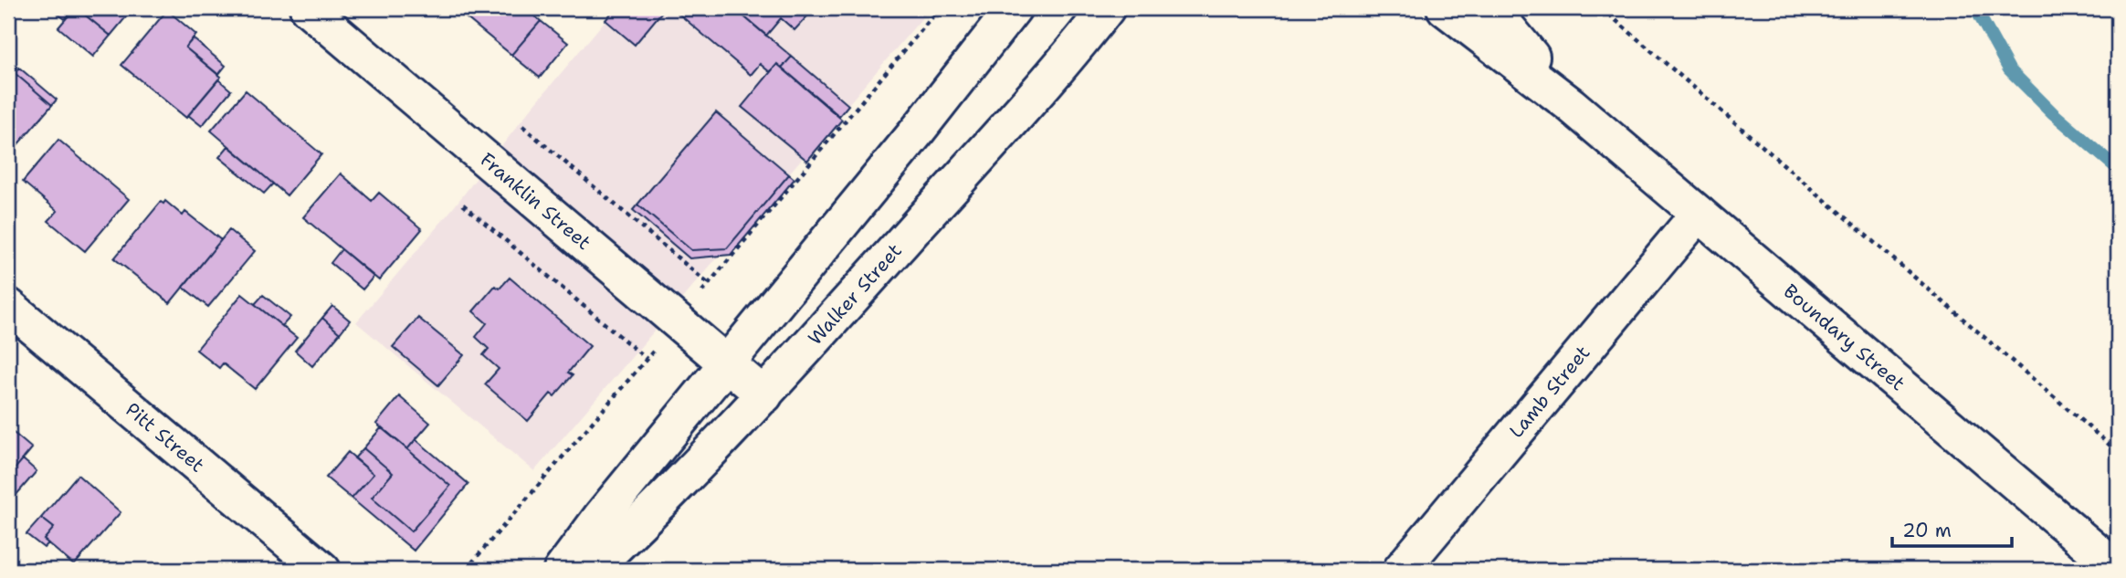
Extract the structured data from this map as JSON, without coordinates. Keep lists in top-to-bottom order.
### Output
{
  "streets": {
    "street": [
      "Franklin Street",
      "Walker Street",
      "Boundary Street",
      "Lamb Street",
      "Pitt Street"
    ]
  },
  "crossings": [
    ["Franklin Street", "Walker Street"],
    ["Boundary Street", "Lamb Street"]
  ],
  "scale_bar": "20 m"
}
